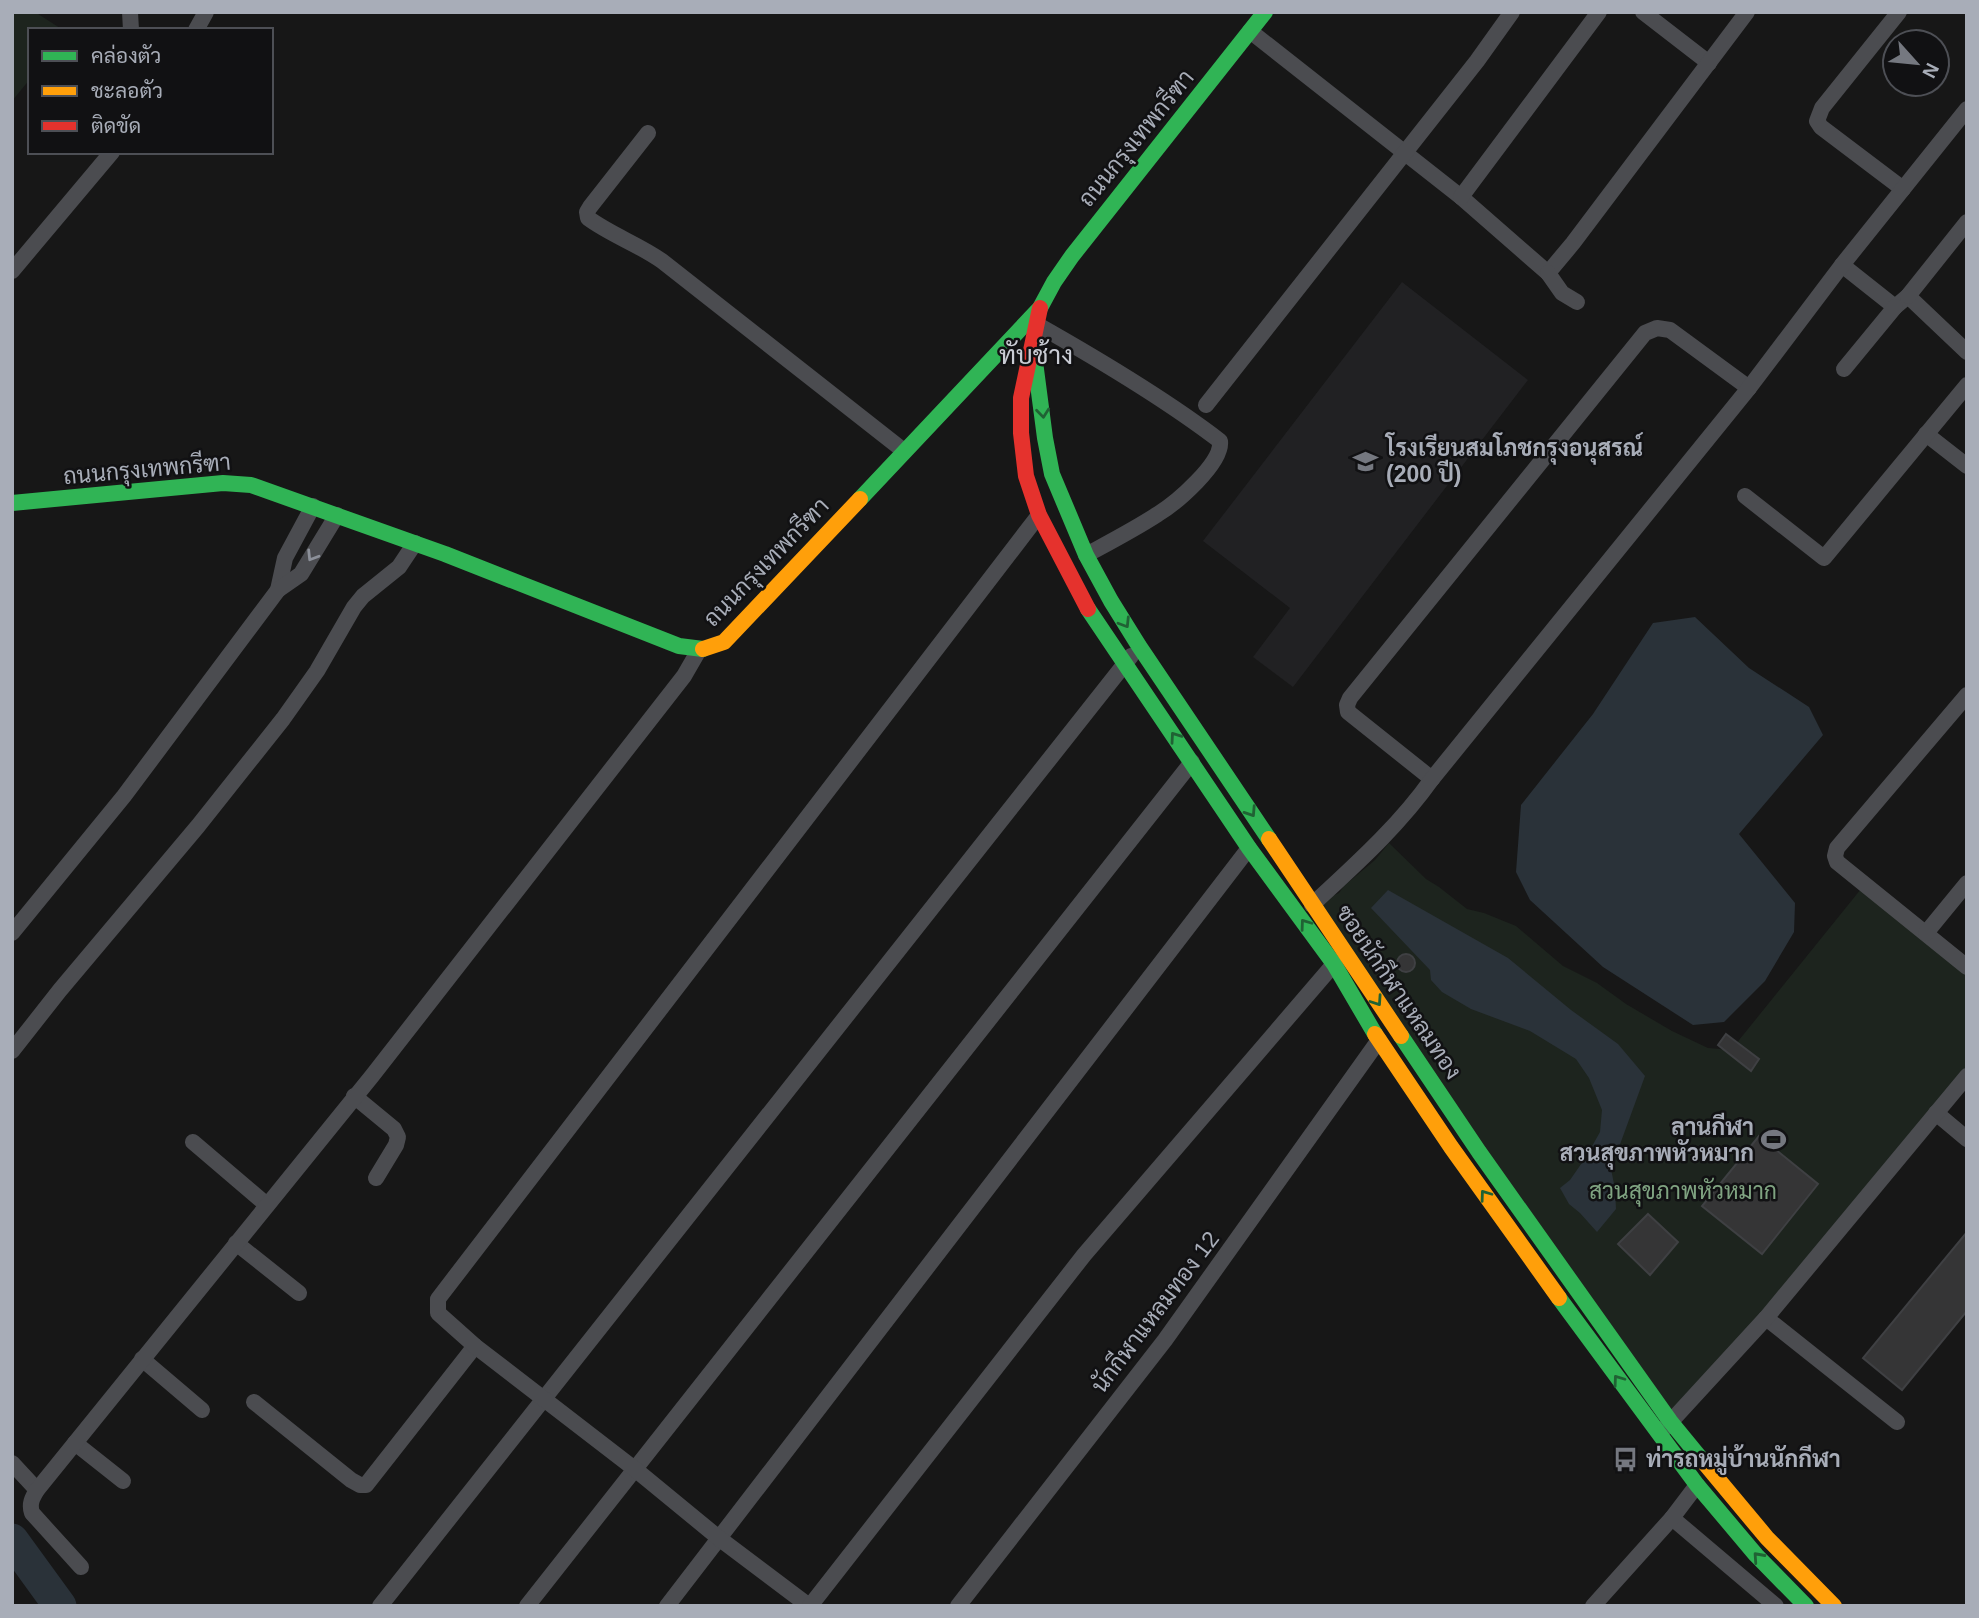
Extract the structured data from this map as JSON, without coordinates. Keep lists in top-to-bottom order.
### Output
{
  "streets": {
    "street": ["ถนนกรุงเทพกรีฑา", "ซอยนักกีฬาแหลมทอง", "นักกีฬาแหลมทอง 12"]
  },
  "crossings": [
    ["ถนนกรุงเทพกรีฑา", "ซอยนักกีฬาแหลมทอง"],
    ["ซอยนักกีฬาแหลมทอง", "นักกีฬาแหลมทอง 12"]
  ],
  "districts": ["ทับช้าง"],
  "parks": ["สวนสุขภาพหัวหมาก"],
  "places": {
    "school or university": ["โรงเรียนสมโภชกรุงอนุสรณ์ (200 ปี)"],
    "sports": ["ลานกีฬา สวนสุขภาพหัวหมาก"],
    "bus stop": ["ท่ารถหมู่บ้านนักกีฬา"]
  },
  "legend": ["คล่องตัว", "ชะลอตัว", "ติดขัด"],
  "north": "bottom right"
}
